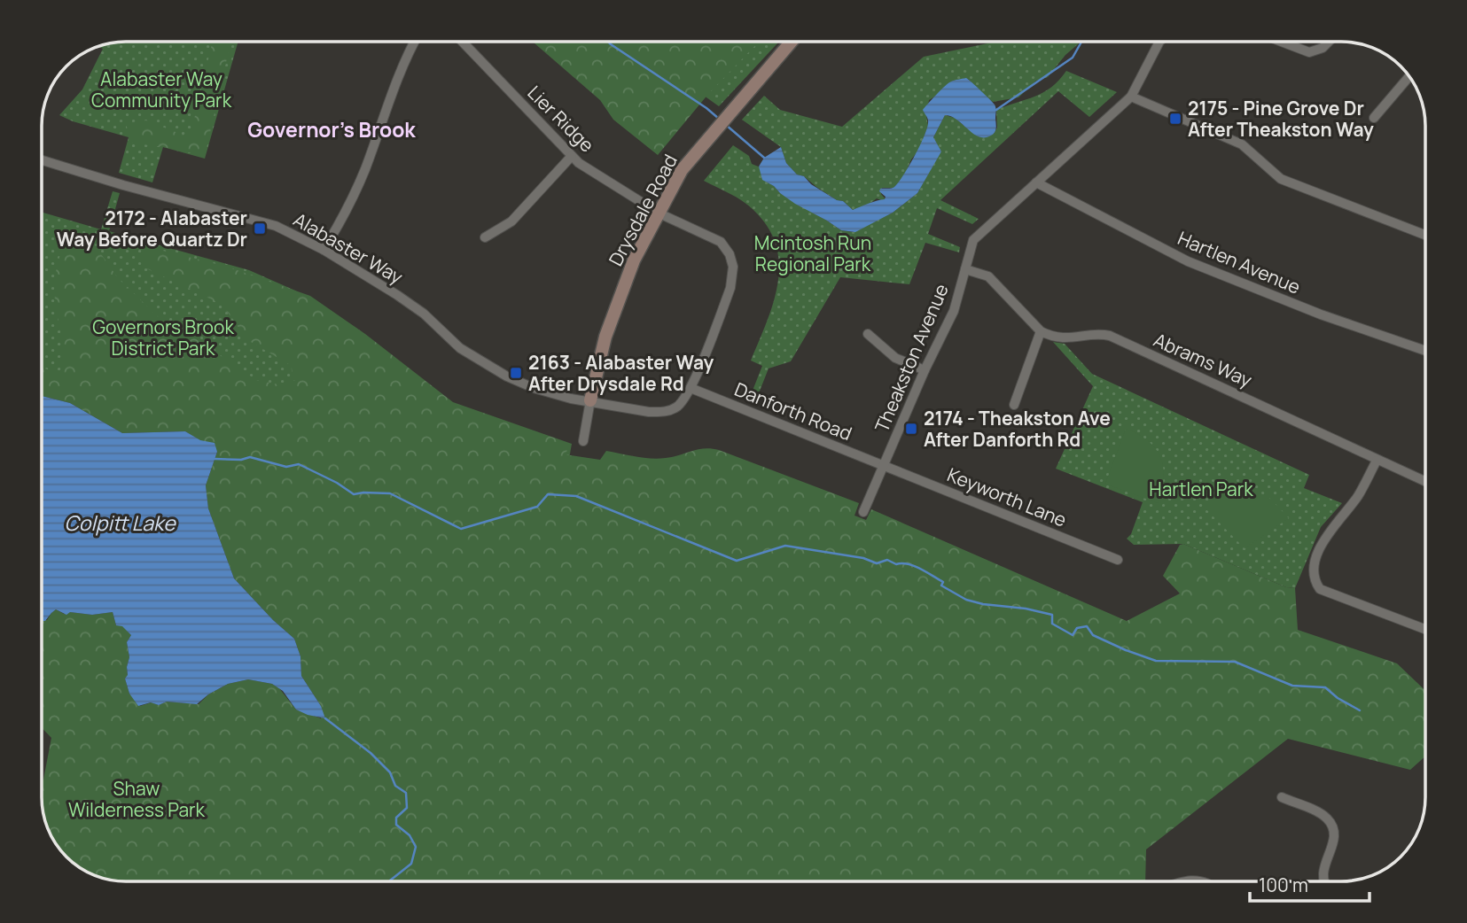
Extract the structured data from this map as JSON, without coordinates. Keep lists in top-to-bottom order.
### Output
{
  "streets": {
    "street": [
      "Lier Ridge",
      "Drysdale Road",
      "Alabaster Way",
      "Hartlen Avenue",
      "Theakston Avenue",
      "Abrams Way",
      "Danforth Road",
      "Keyworth Lane"
    ]
  },
  "crossings": [
    ["Lier Ridge", "Drysdale Road"],
    ["Lier Ridge", "Alabaster Way"],
    ["Lier Ridge", "Danforth Road"],
    ["Drysdale Road", "Alabaster Way"],
    ["Alabaster Way", "Danforth Road"],
    ["Hartlen Avenue", "Theakston Avenue"],
    ["Theakston Avenue", "Danforth Road"],
    ["Theakston Avenue", "Keyworth Lane"],
    ["Danforth Road", "Keyworth Lane"]
  ],
  "districts": ["Governor's Brook"],
  "water": ["Colpitt Lake"],
  "parks": [
    "Alabaster Way Community Park",
    "Mcintosh Run Regional Park",
    "Governors Brook District Park",
    "Hartlen Park",
    "Shaw Wilderness Park"
  ],
  "places": {
    "transit": [
      "2175 - Pine Grove Dr After Theakston Way",
      "2172 - Alabaster Way Before Quartz Dr",
      "2163 - Alabaster Way After Drysdale Rd",
      "2174 - Theakston Ave After Danforth Rd"
    ]
  },
  "scale_bar": "100 m"
}
